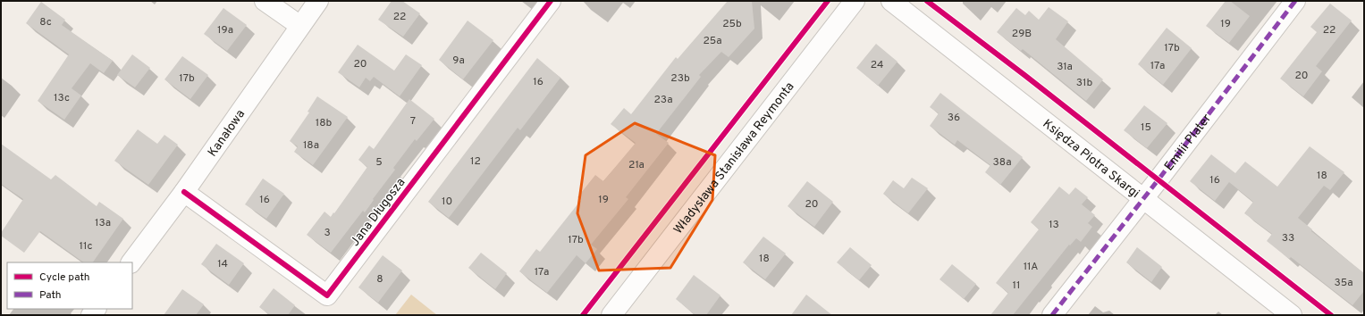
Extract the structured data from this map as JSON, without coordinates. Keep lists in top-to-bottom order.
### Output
{
  "streets": {
    "street": [
      "Kanałowa",
      "Emilii Plater",
      "Władysława Stanisława Reymonta",
      "Księdza Piotra Skargi",
      "Jana Długosza"
    ]
  },
  "crossings": [
    ["Kanałowa", "Jana Długosza"],
    ["Emilii Plater", "Księdza Piotra Skargi"]
  ],
  "house_numbers": [
    "22",
    "8c",
    "25b",
    "19",
    "19a",
    "22",
    "29B",
    "25a",
    "17b",
    "9a",
    "20",
    "24",
    "17a",
    "31a",
    "20",
    "17b",
    "23b",
    "16",
    "31b",
    "13c",
    "23a",
    "36",
    "7",
    "18b",
    "15",
    "18a",
    "12",
    "5",
    "38a",
    "21a",
    "18",
    "16",
    "16",
    "19",
    "10",
    "20",
    "13a",
    "13",
    "3",
    "33",
    "17b",
    "11c",
    "18",
    "14",
    "11A",
    "17a",
    "8",
    "35a",
    "11"
  ],
  "legend": ["Cycle path", "Path"]
}
